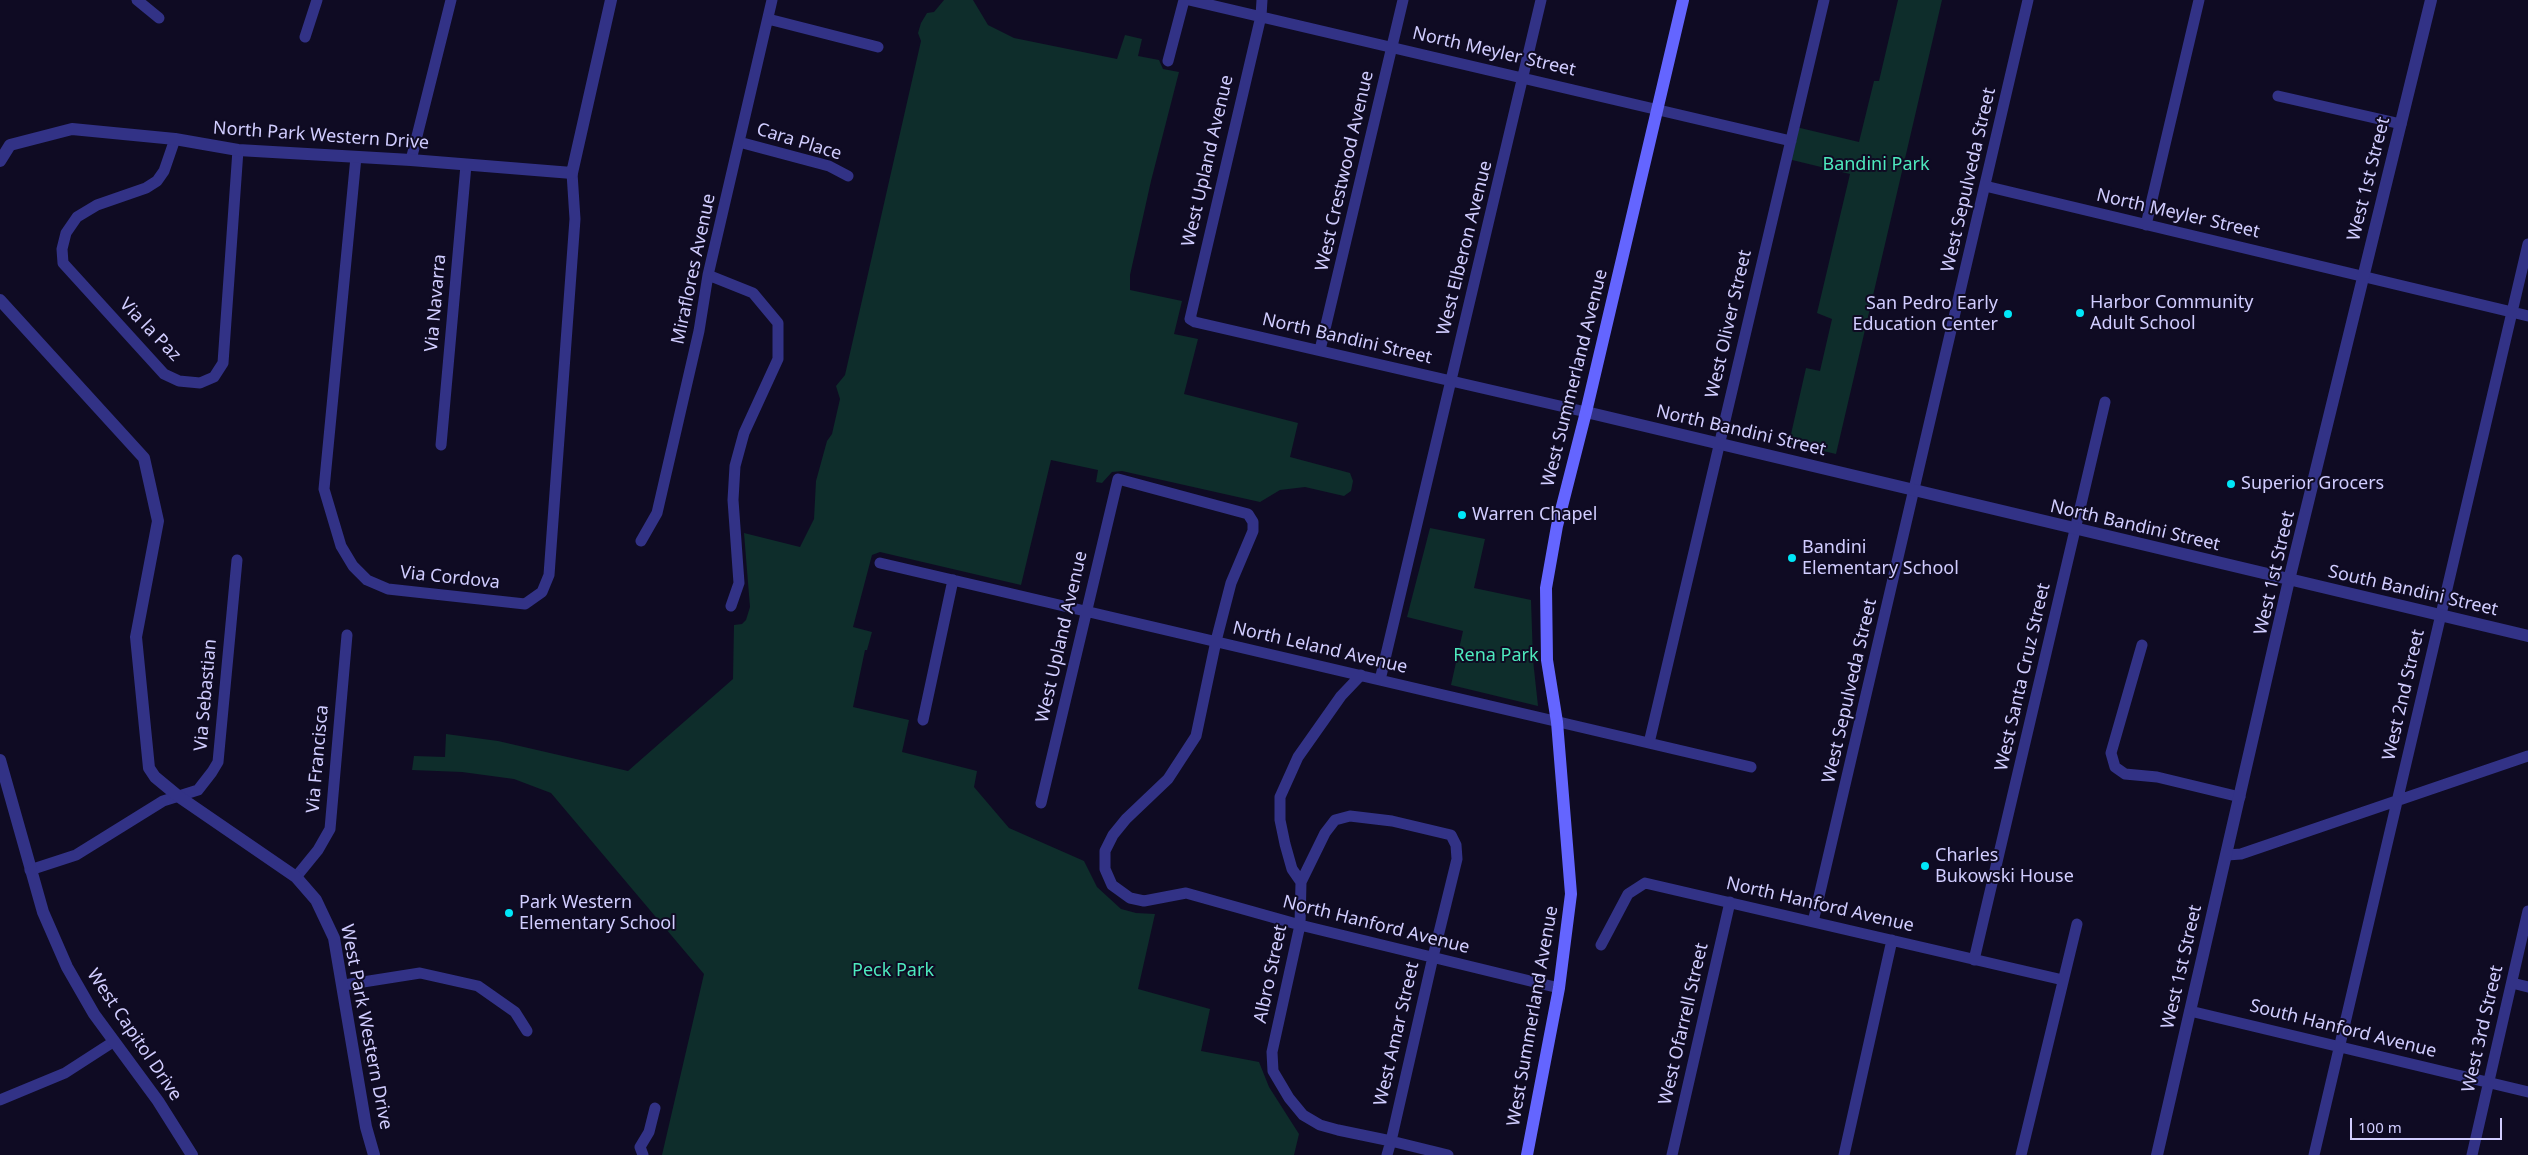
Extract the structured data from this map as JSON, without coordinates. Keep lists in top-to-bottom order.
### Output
{
  "streets": {
    "main road": ["West Summerland Avenue"],
    "street": [
      "North Meyler Street",
      "North Park Western Drive",
      "Cara Place",
      "West Upland Avenue",
      "West Crestwood Avenue",
      "West 1st Street",
      "West Sepulveda Street",
      "West Elberon Avenue",
      "Miraflores Avenue",
      "Via Navarra",
      "West Oliver Street",
      "Via la Paz",
      "North Bandini Street",
      "Via Cordova",
      "South Bandini Street",
      "North Leland Avenue",
      "West Santa Cruz Street",
      "Via Sebastian",
      "West 2nd Street",
      "Via Francisca",
      "North Hanford Avenue",
      "Albro Street",
      "West Ofarrell Street",
      "West Park Western Drive",
      "South Hanford Avenue",
      "West 3rd Street",
      "West Amar Street",
      "West Capitol Drive"
    ]
  },
  "crossings": [
    ["North Meyler Street", "West Upland Avenue"],
    ["North Meyler Street", "West Crestwood Avenue"],
    ["North Meyler Street", "West 1st Street"],
    ["North Meyler Street", "West Sepulveda Street"],
    ["North Meyler Street", "West Elberon Avenue"],
    ["North Meyler Street", "West Oliver Street"],
    ["North Meyler Street", "West Summerland Avenue"],
    ["North Meyler Street", "West 2nd Street"],
    ["North Park Western Drive", "Via Navarra"],
    ["North Park Western Drive", "Via la Paz"],
    ["North Park Western Drive", "Via Cordova"],
    ["Cara Place", "Miraflores Avenue"],
    ["West Upland Avenue", "North Bandini Street"],
    ["West Upland Avenue", "North Leland Avenue"],
    ["West Upland Avenue", "North Hanford Avenue"],
    ["West Crestwood Avenue", "North Bandini Street"],
    ["West 1st Street", "North Bandini Street"],
    ["West 1st Street", "South Bandini Street"],
    ["West 1st Street", "South Hanford Avenue"],
    ["West Sepulveda Street", "North Bandini Street"],
    ["West Sepulveda Street", "North Hanford Avenue"],
    ["West Elberon Avenue", "North Bandini Street"],
    ["West Elberon Avenue", "North Leland Avenue"],
    ["West Oliver Street", "North Bandini Street"],
    ["West Oliver Street", "North Leland Avenue"],
    ["North Bandini Street", "West Summerland Avenue"],
    ["North Bandini Street", "South Bandini Street"],
    ["North Bandini Street", "West Santa Cruz Street"],
    ["West Summerland Avenue", "North Leland Avenue"],
    ["West Summerland Avenue", "North Hanford Avenue"],
    ["South Bandini Street", "West 2nd Street"],
    ["North Leland Avenue", "North Hanford Avenue"],
    ["West Santa Cruz Street", "North Hanford Avenue"],
    ["Via Sebastian", "West Park Western Drive"],
    ["Via Sebastian", "West Capitol Drive"],
    ["West 2nd Street", "South Hanford Avenue"],
    ["Via Francisca", "West Park Western Drive"],
    ["North Hanford Avenue", "Albro Street"],
    ["North Hanford Avenue", "West Ofarrell Street"],
    ["North Hanford Avenue", "West Amar Street"],
    ["Albro Street", "West Amar Street"],
    ["South Hanford Avenue", "West 3rd Street"]
  ],
  "parks": ["Bandini Park", "Rena Park", "Peck Park"],
  "places": [
    "Harbor Community Adult School",
    "San Pedro Early Education Center",
    "Superior Grocers",
    "Warren Chapel",
    "Bandini Elementary School",
    "Charles Bukowski House",
    "Park Western Elementary School"
  ],
  "scale_bar": "100 m"
}
